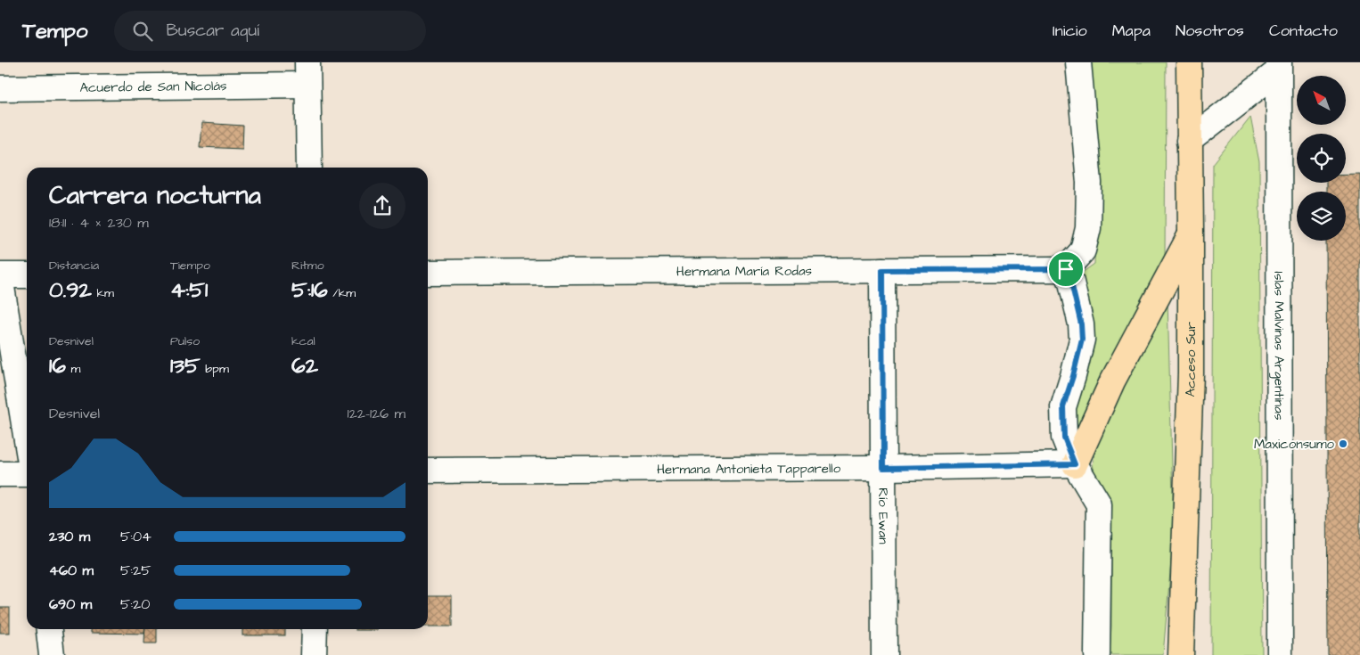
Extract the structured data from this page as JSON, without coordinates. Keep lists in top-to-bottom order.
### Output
{
  "streets": {
    "main road": ["Acceso Sur"],
    "street": [
      "Acuerdo de San Nicolás",
      "Hermana María Rodas",
      "Islas Malvinas Argentinas",
      "Hermana Antonieta Tapparello",
      "Río Ewan"
    ]
  },
  "crossings": [
    ["Hermana María Rodas", "Río Ewan"],
    ["Hermana Antonieta Tapparello", "Río Ewan"]
  ],
  "places": ["Maxiconsumo"],
  "north": "top left",
  "page": {
    "header": "Tempo",
    "search": "Buscar aquí",
    "nav": [
      "Inicio",
      "Mapa",
      "Nosotros",
      "Contacto"
    ],
    "heading": ["Carrera nocturna", "18:11 · 4 × 230 m"],
    "stats": [
      ["Distancia", "0.92 km"],
      ["Tiempo", "4:51"],
      ["Ritmo", "5:16 /km"],
      ["Desnivel", "16 m"],
      ["Pulso", "135 bpm"],
      ["kcal", "62"]
    ],
    "chart": ["Desnivel", "122–126 m"],
    "list": [
      {
        "name": "230 m",
        "note": "5:04"
      },
      {
        "name": "460 m",
        "note": "5:25"
      },
      {
        "name": "690 m",
        "note": "5:20"
      }
    ]
  }
}
